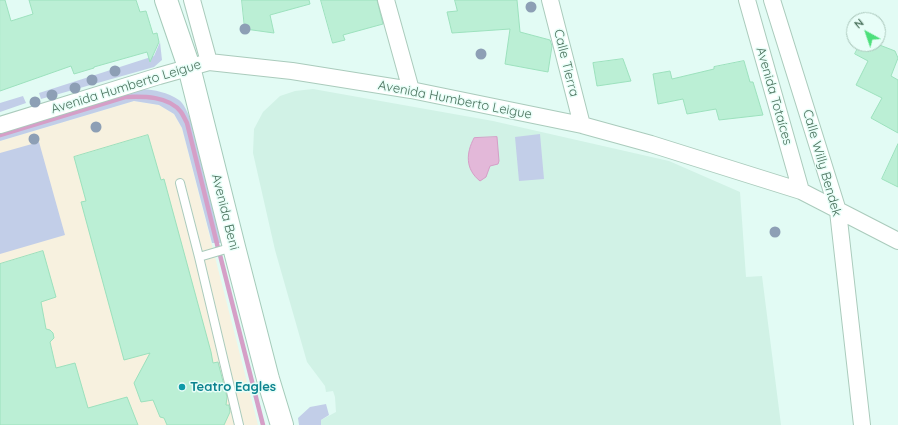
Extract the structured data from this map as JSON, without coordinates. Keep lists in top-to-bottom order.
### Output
{
  "streets": {
    "street": [
      "Calle Tierra",
      "Avenida Humberto Leigue",
      "Avenida Totaíces",
      "Calle Willy Bendek",
      "Avenida Beni"
    ]
  },
  "crossings": [
    ["Calle Tierra", "Avenida Humberto Leigue"],
    ["Avenida Humberto Leigue", "Avenida Totaíces"],
    ["Avenida Humberto Leigue", "Calle Willy Bendek"],
    ["Avenida Humberto Leigue", "Avenida Beni"]
  ],
  "places": ["Teatro Eagles"],
  "north": "top left"
}
